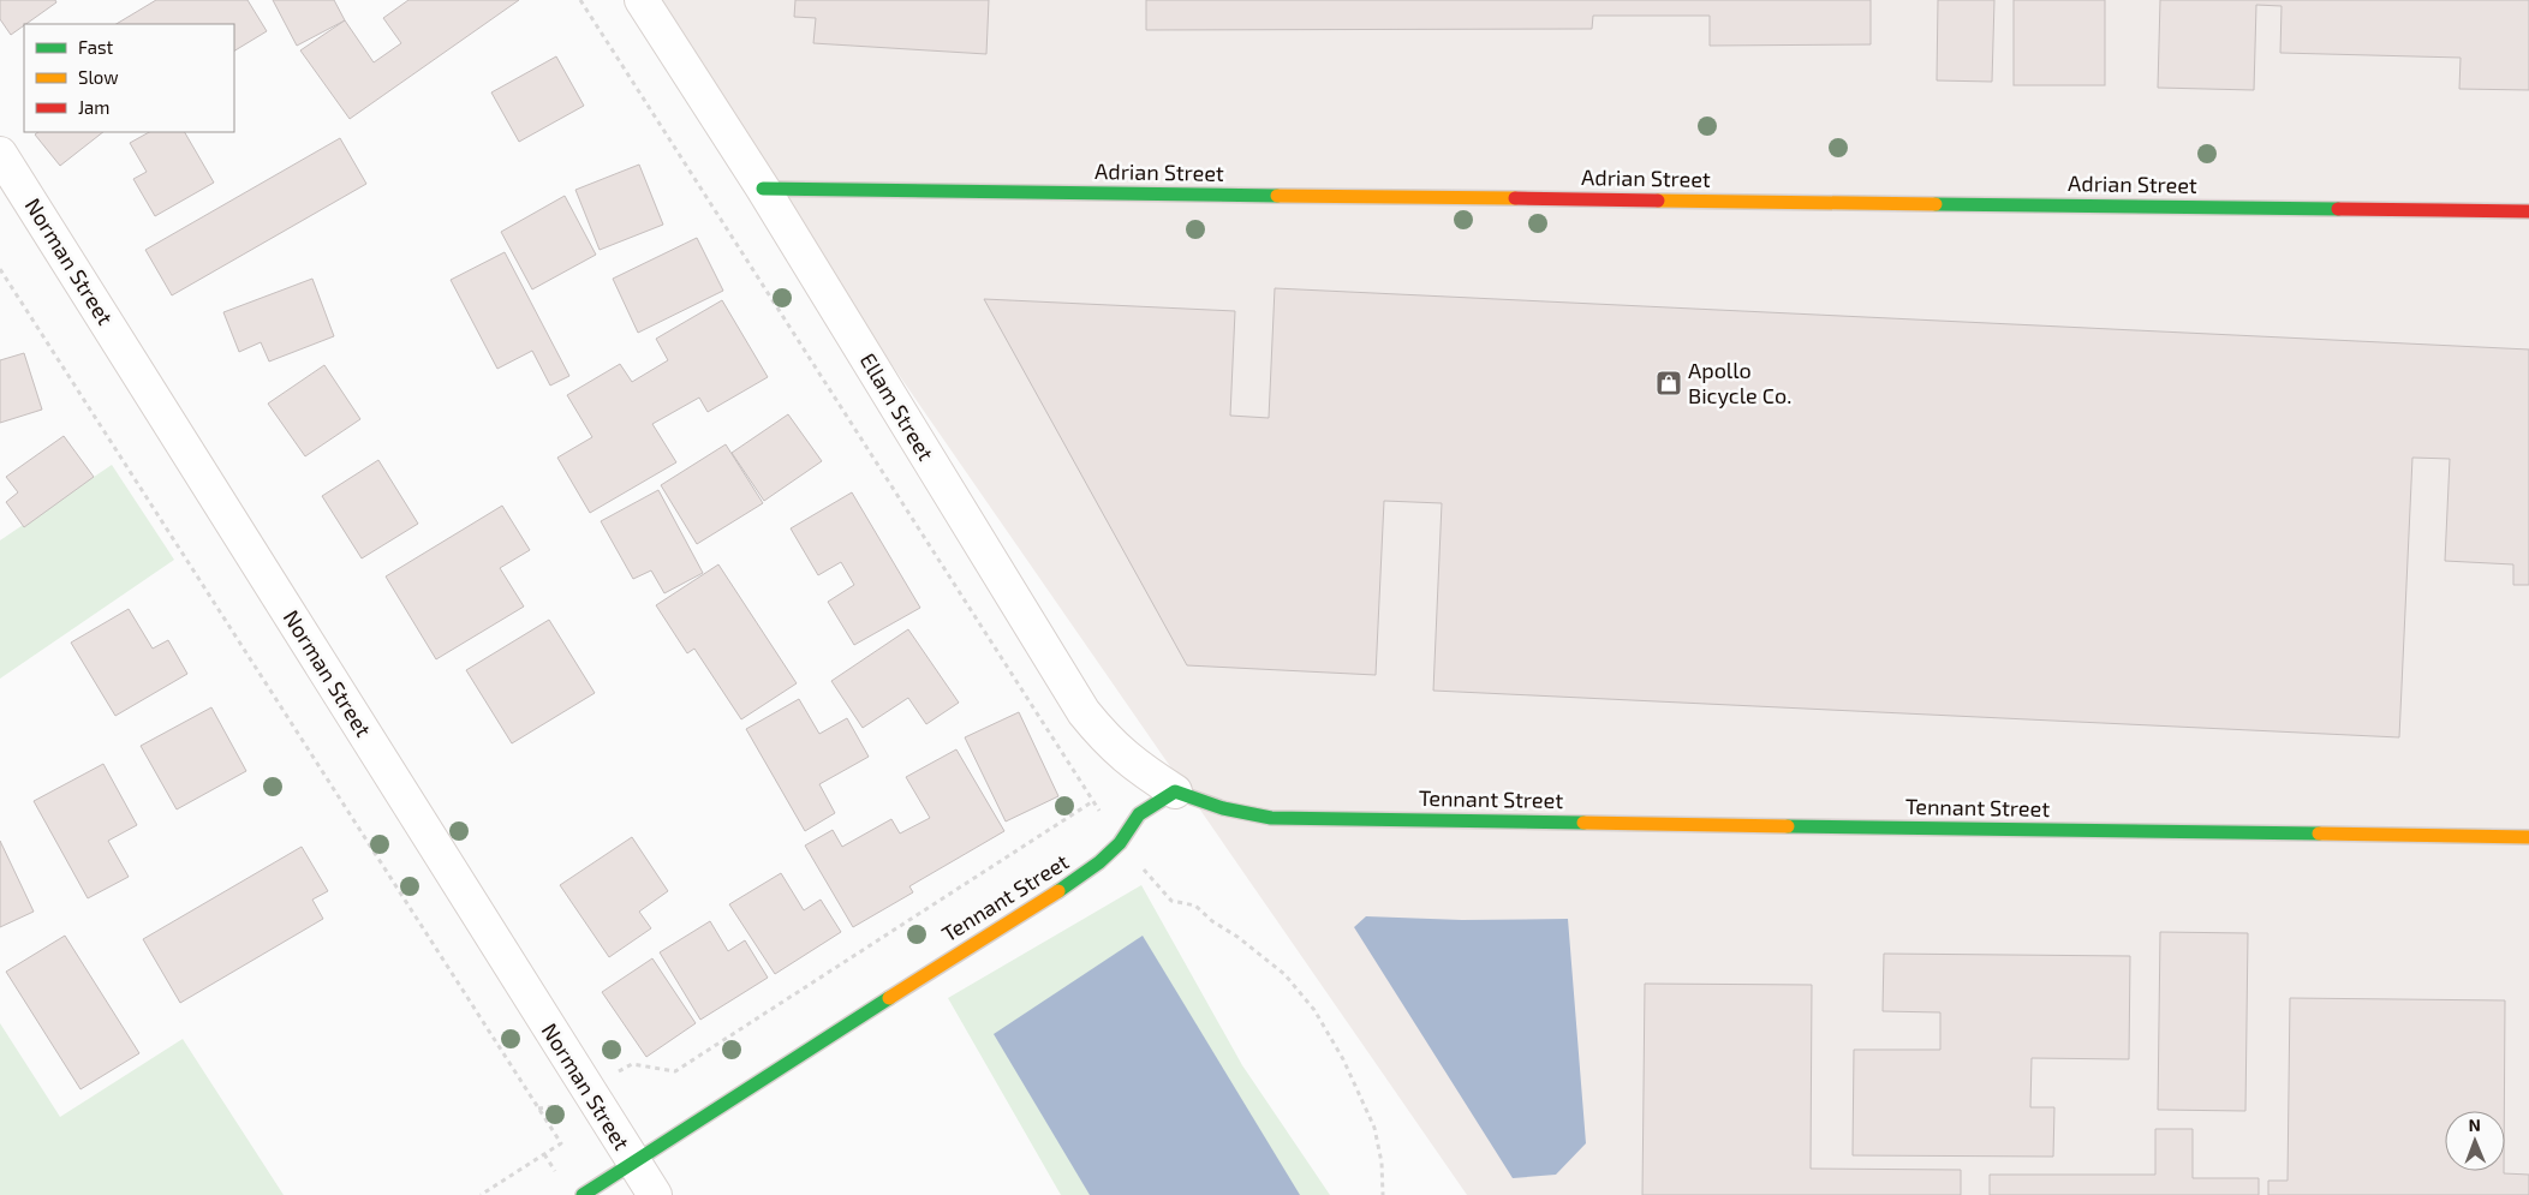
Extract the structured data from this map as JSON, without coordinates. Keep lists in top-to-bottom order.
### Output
{
  "streets": {
    "street": [
      "Adrian Street",
      "Norman Street",
      "Ellam Street",
      "Tennant Street"
    ]
  },
  "crossings": [
    ["Adrian Street", "Ellam Street"],
    ["Norman Street", "Tennant Street"],
    ["Ellam Street", "Tennant Street"]
  ],
  "places": {
    "shop": ["Apollo Bicycle Co."]
  },
  "legend": ["Fast", "Slow", "Jam"],
  "north": "top"
}
